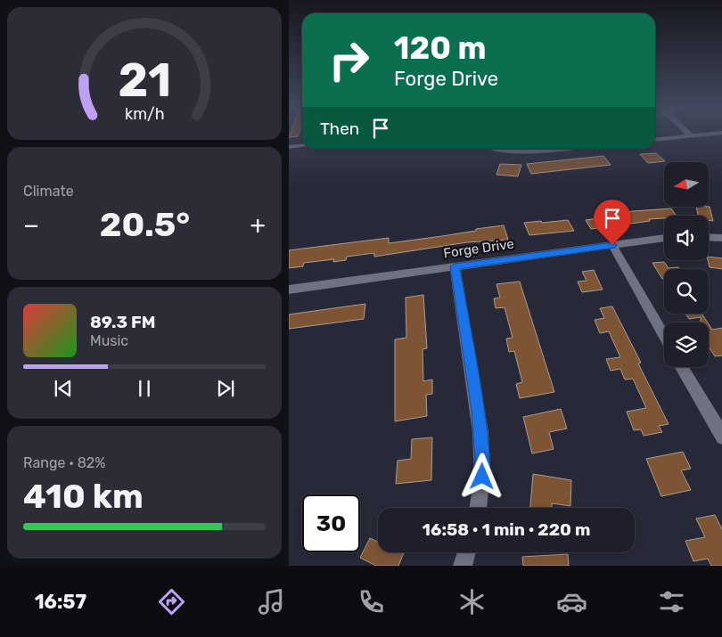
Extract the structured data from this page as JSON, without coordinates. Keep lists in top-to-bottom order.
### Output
{
  "streets": {
    "street": ["Forge Drive"]
  },
  "north": "left",
  "page": {
    "turn": ["120 m", "Forge Drive"],
    "then": "Then",
    "tile": [
      "Climate",
      ["Range · 82%", "410 km"]
    ],
    "heat": ["−", "20.5°", "+"],
    "song": ["89.3 FM", "Music"],
    "limit": "30",
    "trip": "16:58 · 1 min · 220 m",
    "tabs": "16:57",
    "gauge": ["21", "km/h"]
  }
}
